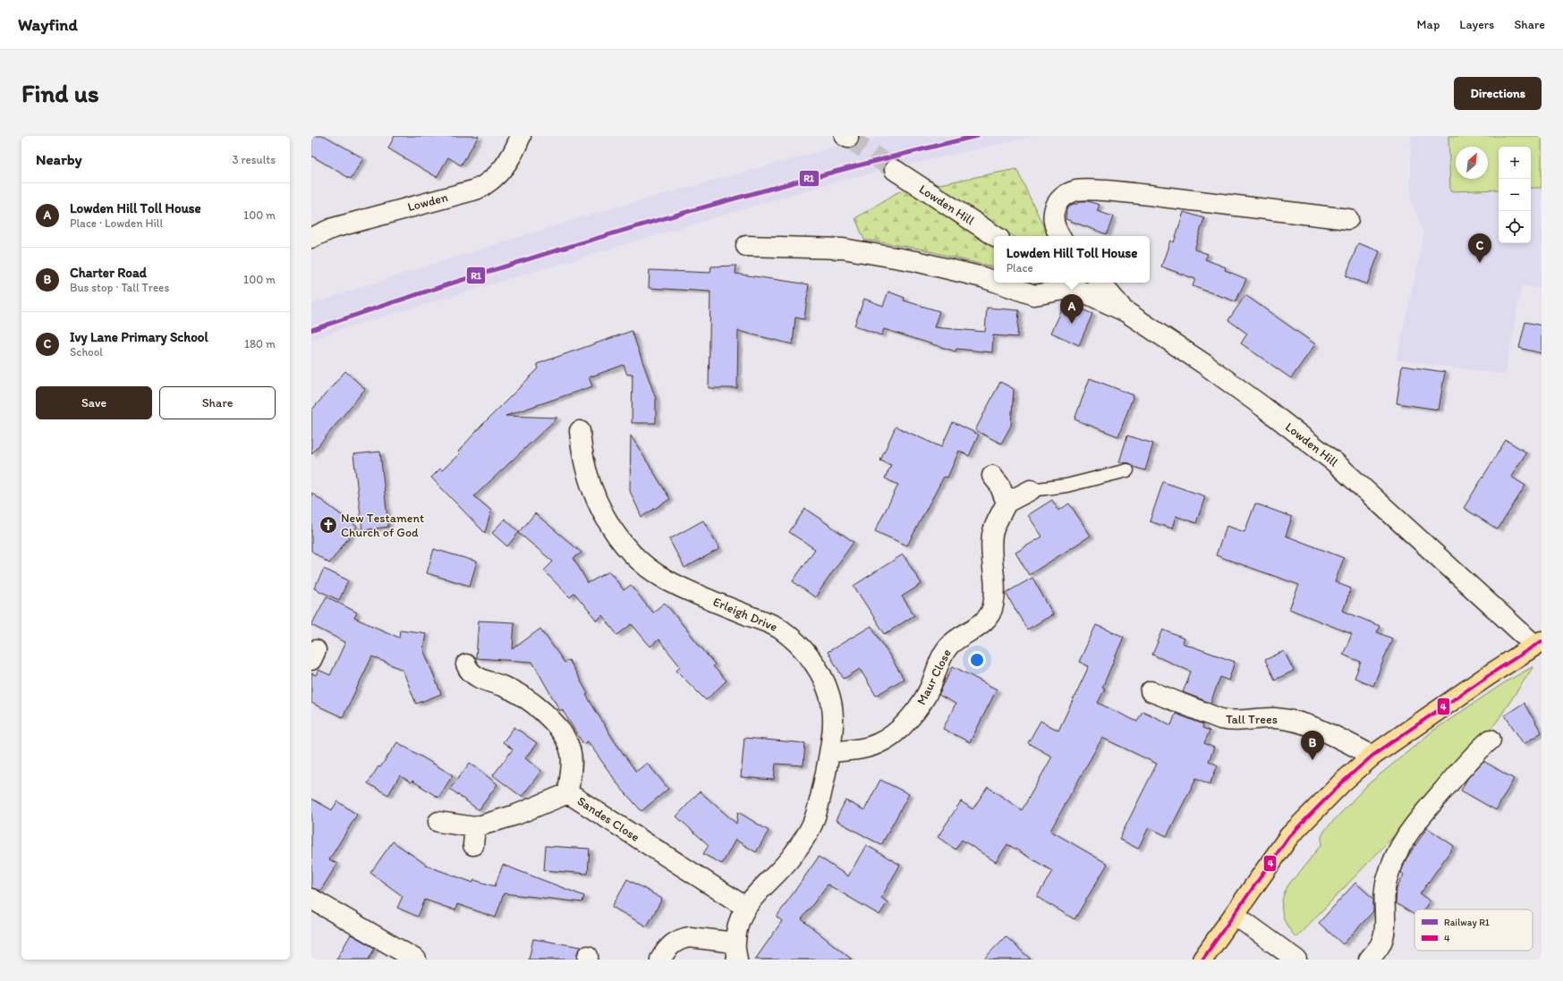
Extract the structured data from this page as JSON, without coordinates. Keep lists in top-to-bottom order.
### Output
{
  "streets": {
    "street": [
      "Lowden",
      "Lowden Hill",
      "Erleigh Drive",
      "Maur Close",
      "Tall Trees",
      "Sandes Close"
    ]
  },
  "crossings": [
    ["Erleigh Drive", "Maur Close"],
    ["Erleigh Drive", "Sandes Close"]
  ],
  "places": {
    "church": ["New Testament Church of God"]
  },
  "lines": ["rail line R1", "transit line 4"],
  "legend": ["Railway R1", "4"],
  "north": "top right",
  "page": {
    "header": "Wayfind",
    "nav": ["Map", "Layers", "Share"],
    "buttons": [
      "Directions",
      ["Save", "Share"]
    ],
    "title": "Find us",
    "heading": ["Nearby", "3 results"],
    "map_buttons": ["+", "−"],
    "list": [
      {
        "mark": "A",
        "name": "Lowden Hill Toll House",
        "note": "Place · Lowden Hill",
        "value": "100 m"
      },
      {
        "mark": "B",
        "name": "Charter Road",
        "note": "Bus stop · Tall Trees",
        "value": "100 m"
      },
      {
        "mark": "C",
        "name": "Ivy Lane Primary School",
        "note": "School",
        "value": "180 m"
      }
    ],
    "pins": ["C", "A", "B"],
    "popup": ["Lowden Hill Toll House", "Place"]
  }
}
